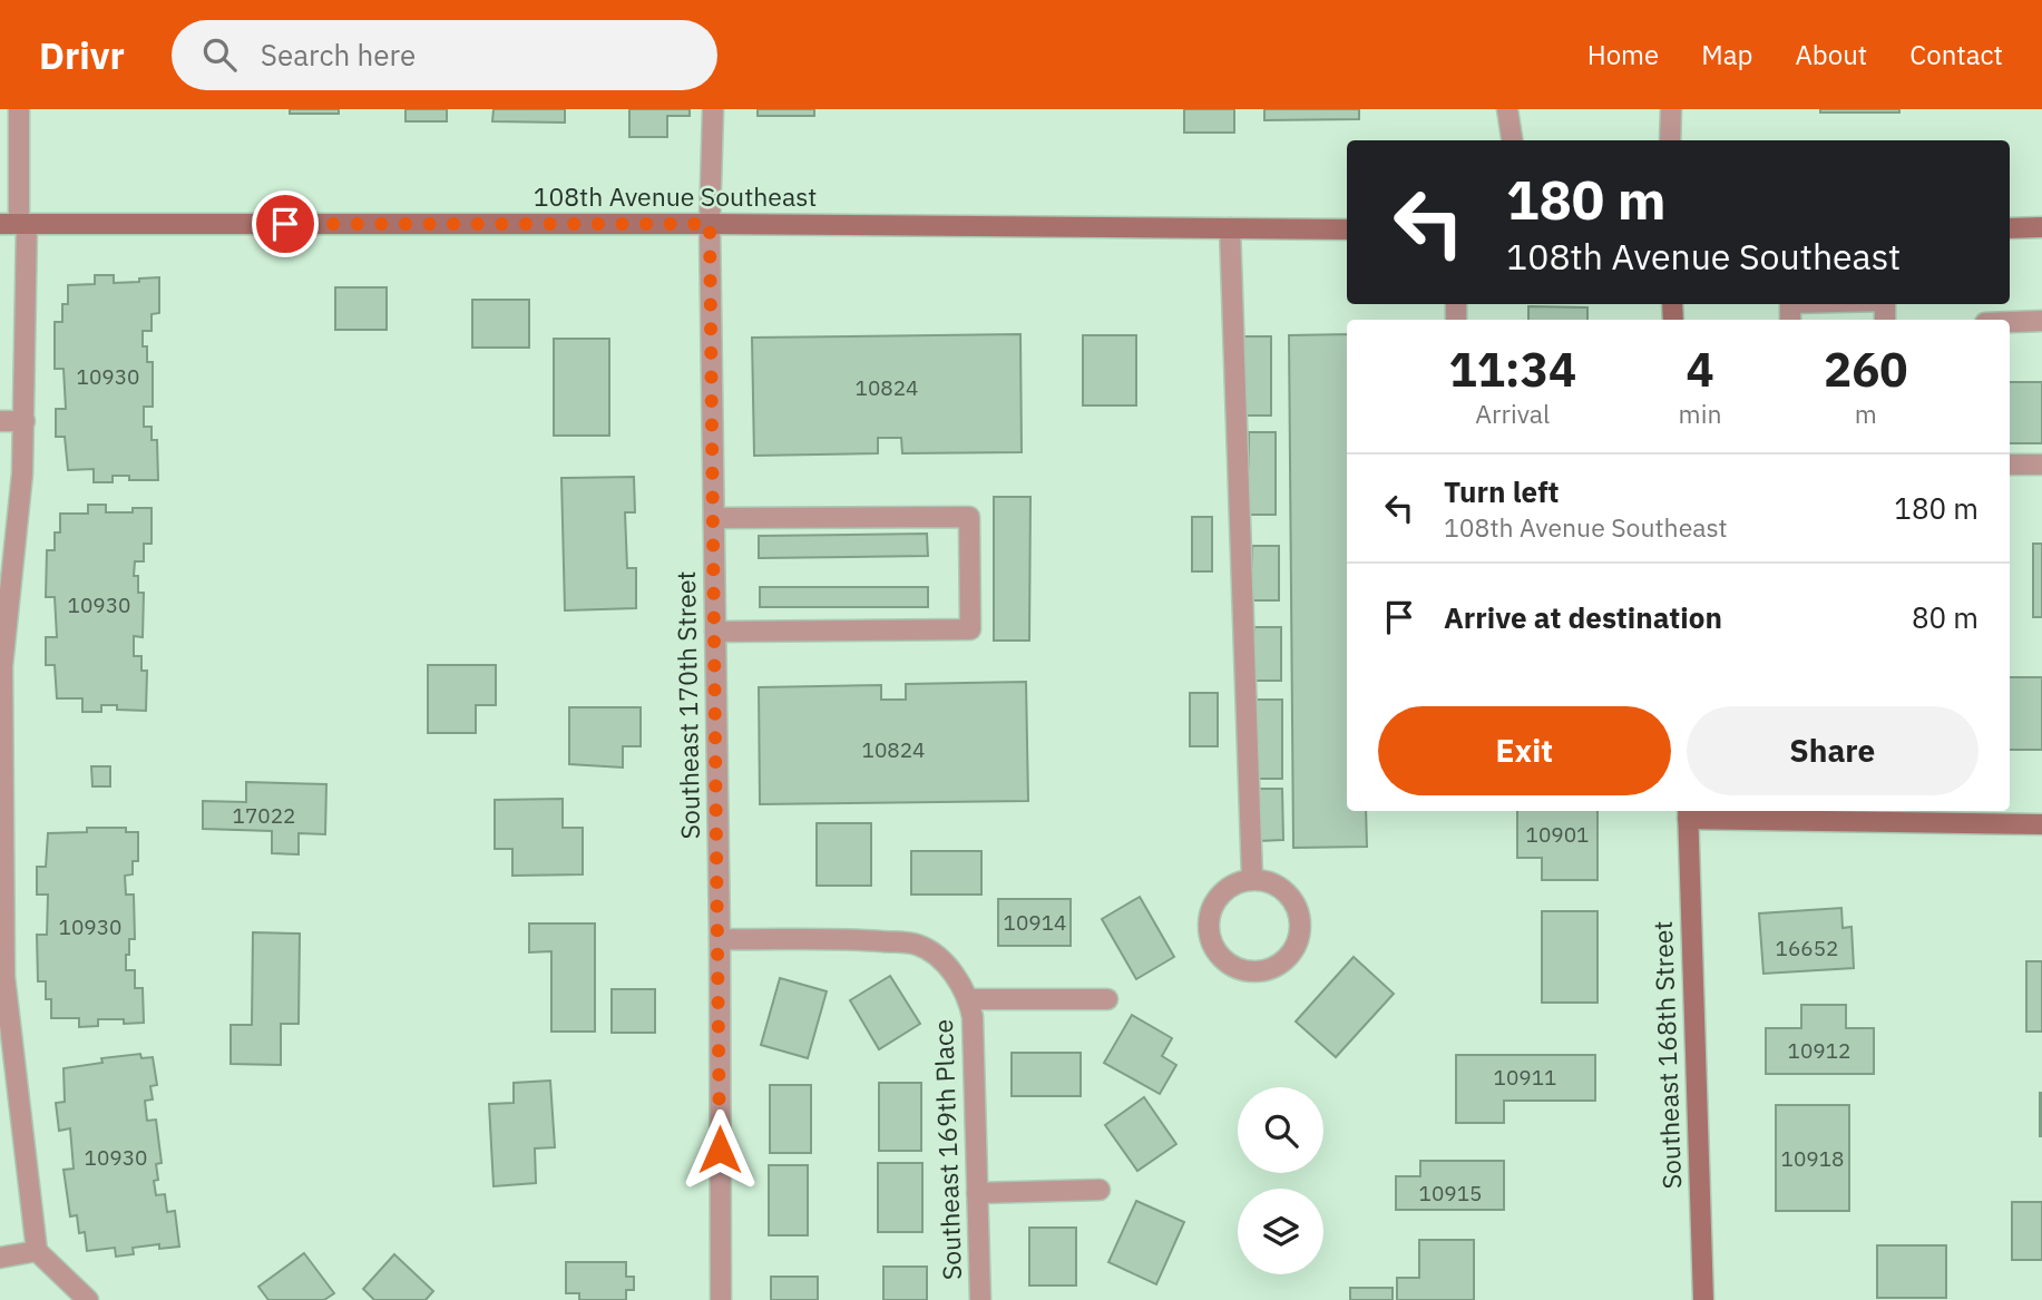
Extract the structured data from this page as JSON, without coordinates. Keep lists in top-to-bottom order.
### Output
{
  "streets": {
    "street": [
      "108th Avenue Southeast",
      "Southeast 170th Street",
      "Southeast 168th Street",
      "Southeast 169th Place"
    ]
  },
  "crossings": [
    ["108th Avenue Southeast", "Southeast 170th Street"]
  ],
  "house_numbers": [
    "10930",
    "10824",
    "10930",
    "10824",
    "17022",
    "10901",
    "10914",
    "10930",
    "16652",
    "10912",
    "10911",
    "10930",
    "10918",
    "10915"
  ],
  "page": {
    "header": "Drivr",
    "search": "Search here",
    "nav": [
      "Home",
      "Map",
      "About",
      "Contact"
    ],
    "turn": ["180 m", "108th Avenue Southeast"],
    "eta": [
      "11:34",
      "Arrival",
      "4",
      "min",
      "260",
      "m"
    ],
    "list": [
      {
        "name": "Turn left",
        "note": "108th Avenue Southeast",
        "value": "180 m"
      },
      {
        "name": "Arrive at destination",
        "value": "80 m"
      }
    ],
    "buttons": ["Exit", "Share"]
  }
}
